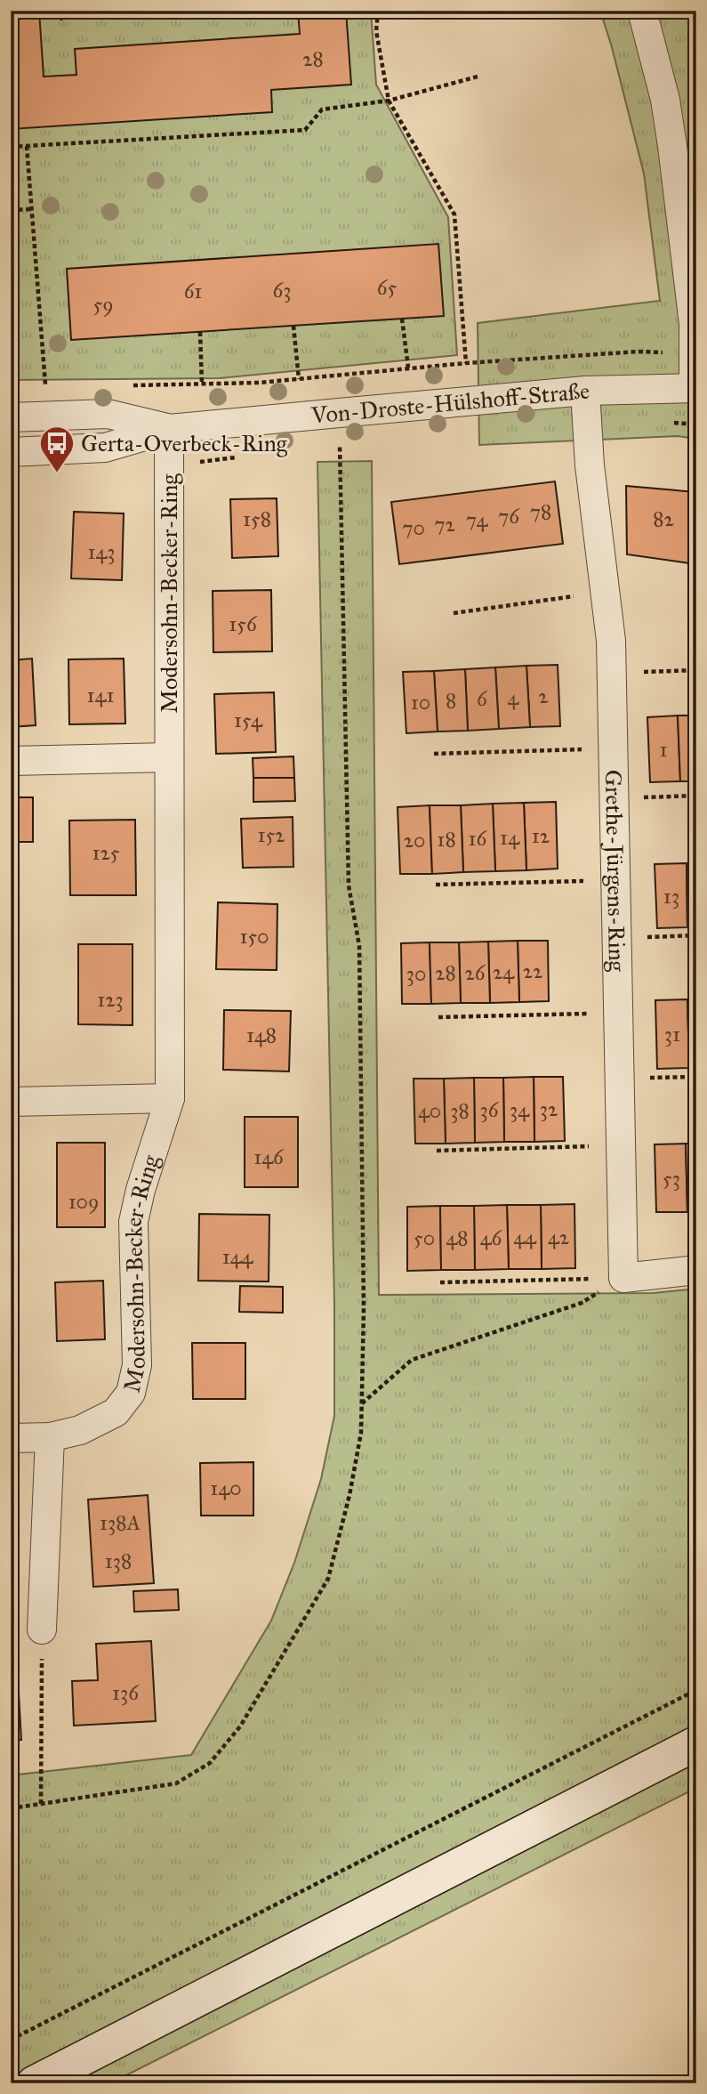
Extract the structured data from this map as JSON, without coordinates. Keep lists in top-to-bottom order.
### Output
{
  "streets": {
    "street": ["Von-Droste-Hülshoff-Straße", "Modersohn-Becker-Ring", "Grethe-Jürgens-Ring"]
  },
  "crossings": [
    ["Von-Droste-Hülshoff-Straße", "Modersohn-Becker-Ring"],
    ["Von-Droste-Hülshoff-Straße", "Grethe-Jürgens-Ring"]
  ],
  "places": {
    "bus stop": ["Gerta-Overbeck-Ring"]
  },
  "house_numbers": [
    "28",
    "65",
    "63",
    "61",
    "59",
    "78",
    "76",
    "158",
    "82",
    "74",
    "72",
    "70",
    "143",
    "156",
    "141",
    "2",
    "4",
    "6",
    "8",
    "10",
    "154",
    "1",
    "152",
    "12",
    "14",
    "16",
    "18",
    "20",
    "125",
    "13",
    "150",
    "22",
    "24",
    "28",
    "26",
    "30",
    "123",
    "31",
    "148",
    "32",
    "36",
    "34",
    "40",
    "38",
    "146",
    "53",
    "109",
    "44",
    "42",
    "50",
    "48",
    "46",
    "144",
    "140",
    "138A",
    "138",
    "136"
  ]
}
